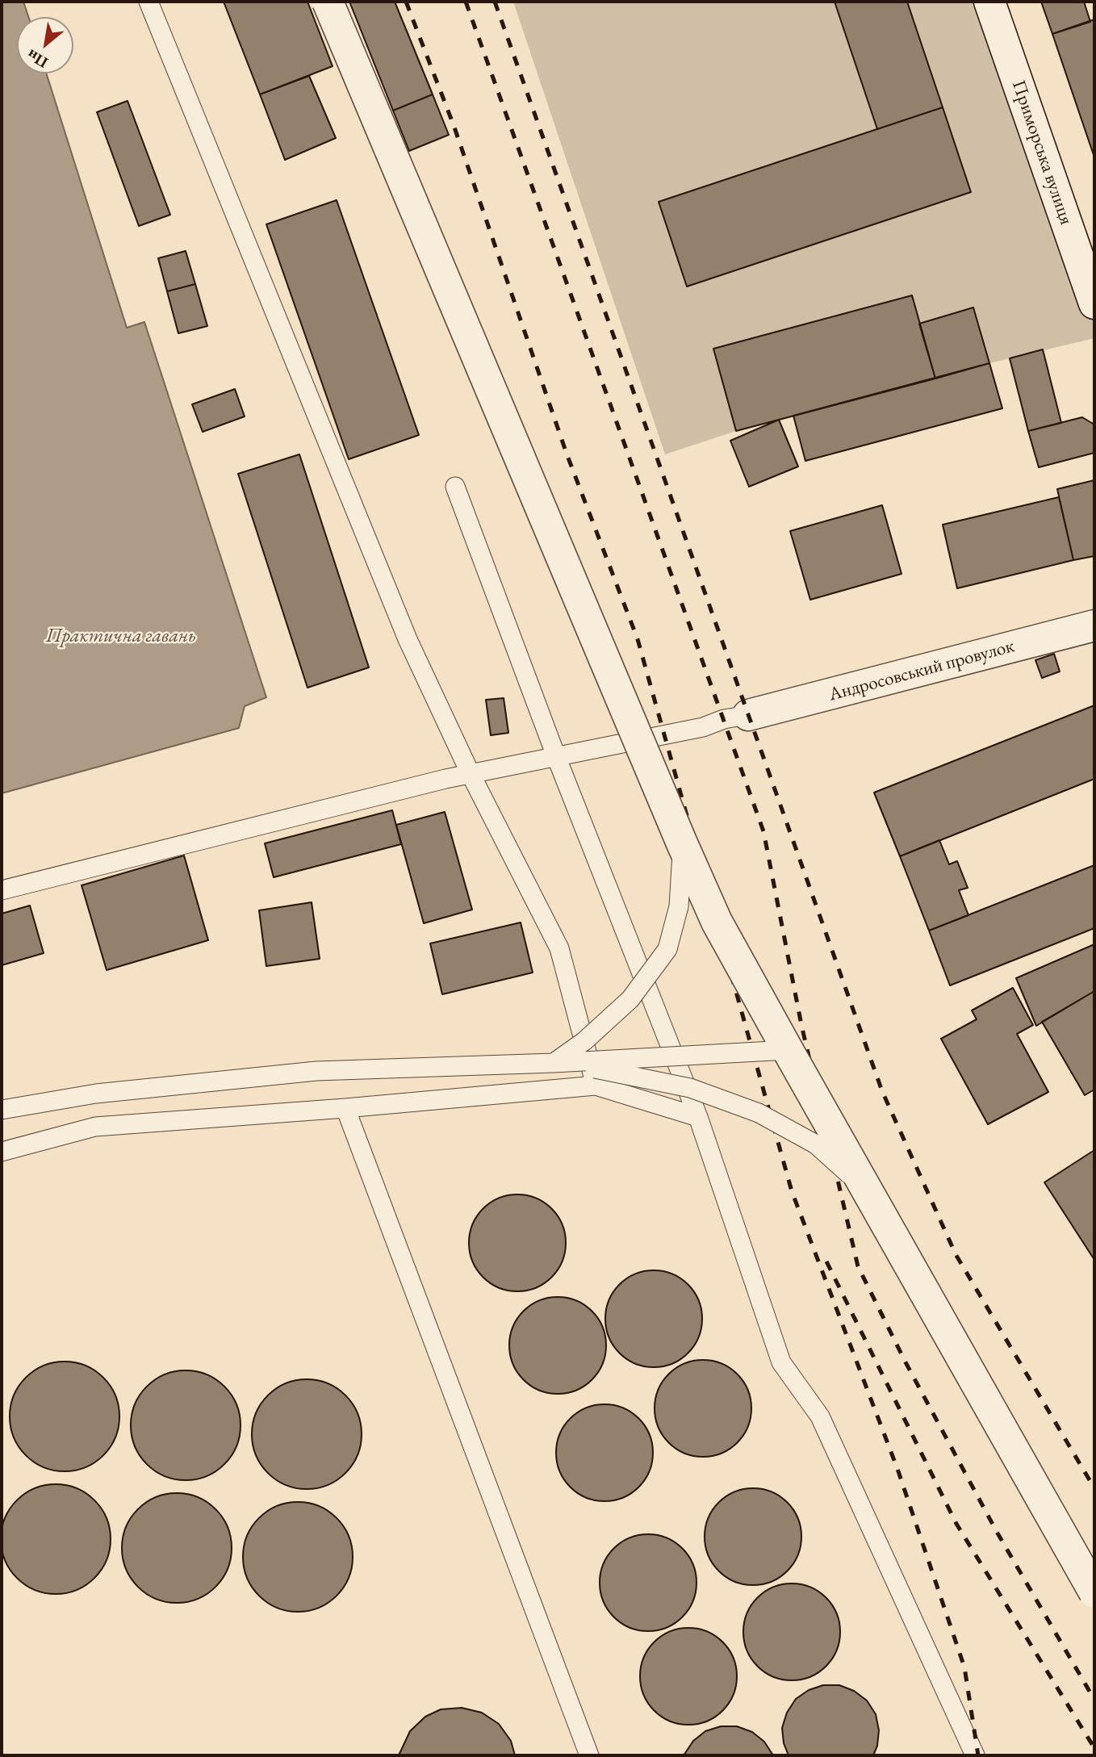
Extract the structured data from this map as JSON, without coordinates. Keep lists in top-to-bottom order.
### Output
{
  "streets": {
    "street": ["Приморська вулиця", "Андросовський провулок"]
  },
  "water": ["Практична гавань"],
  "north": "bottom left"
}
